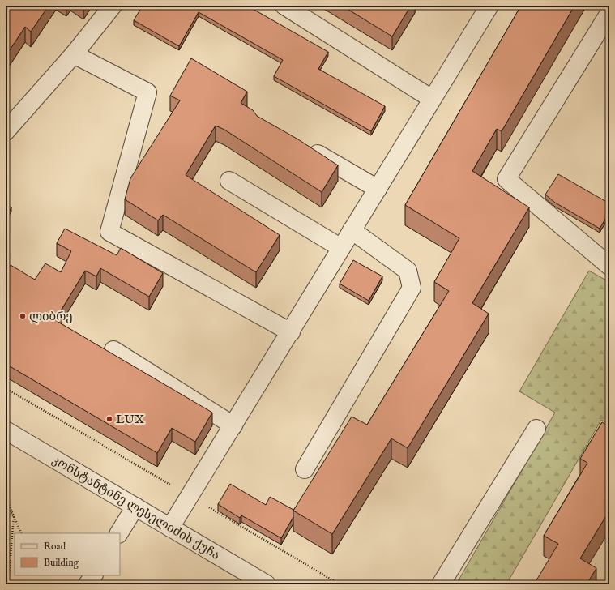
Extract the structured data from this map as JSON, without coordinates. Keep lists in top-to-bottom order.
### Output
{
  "streets": {
    "street": ["კონსტანტინე ლესელიძის ქუჩა"]
  },
  "places": ["ლიბრე", "LUX"],
  "legend": ["Road", "Building"]
}
